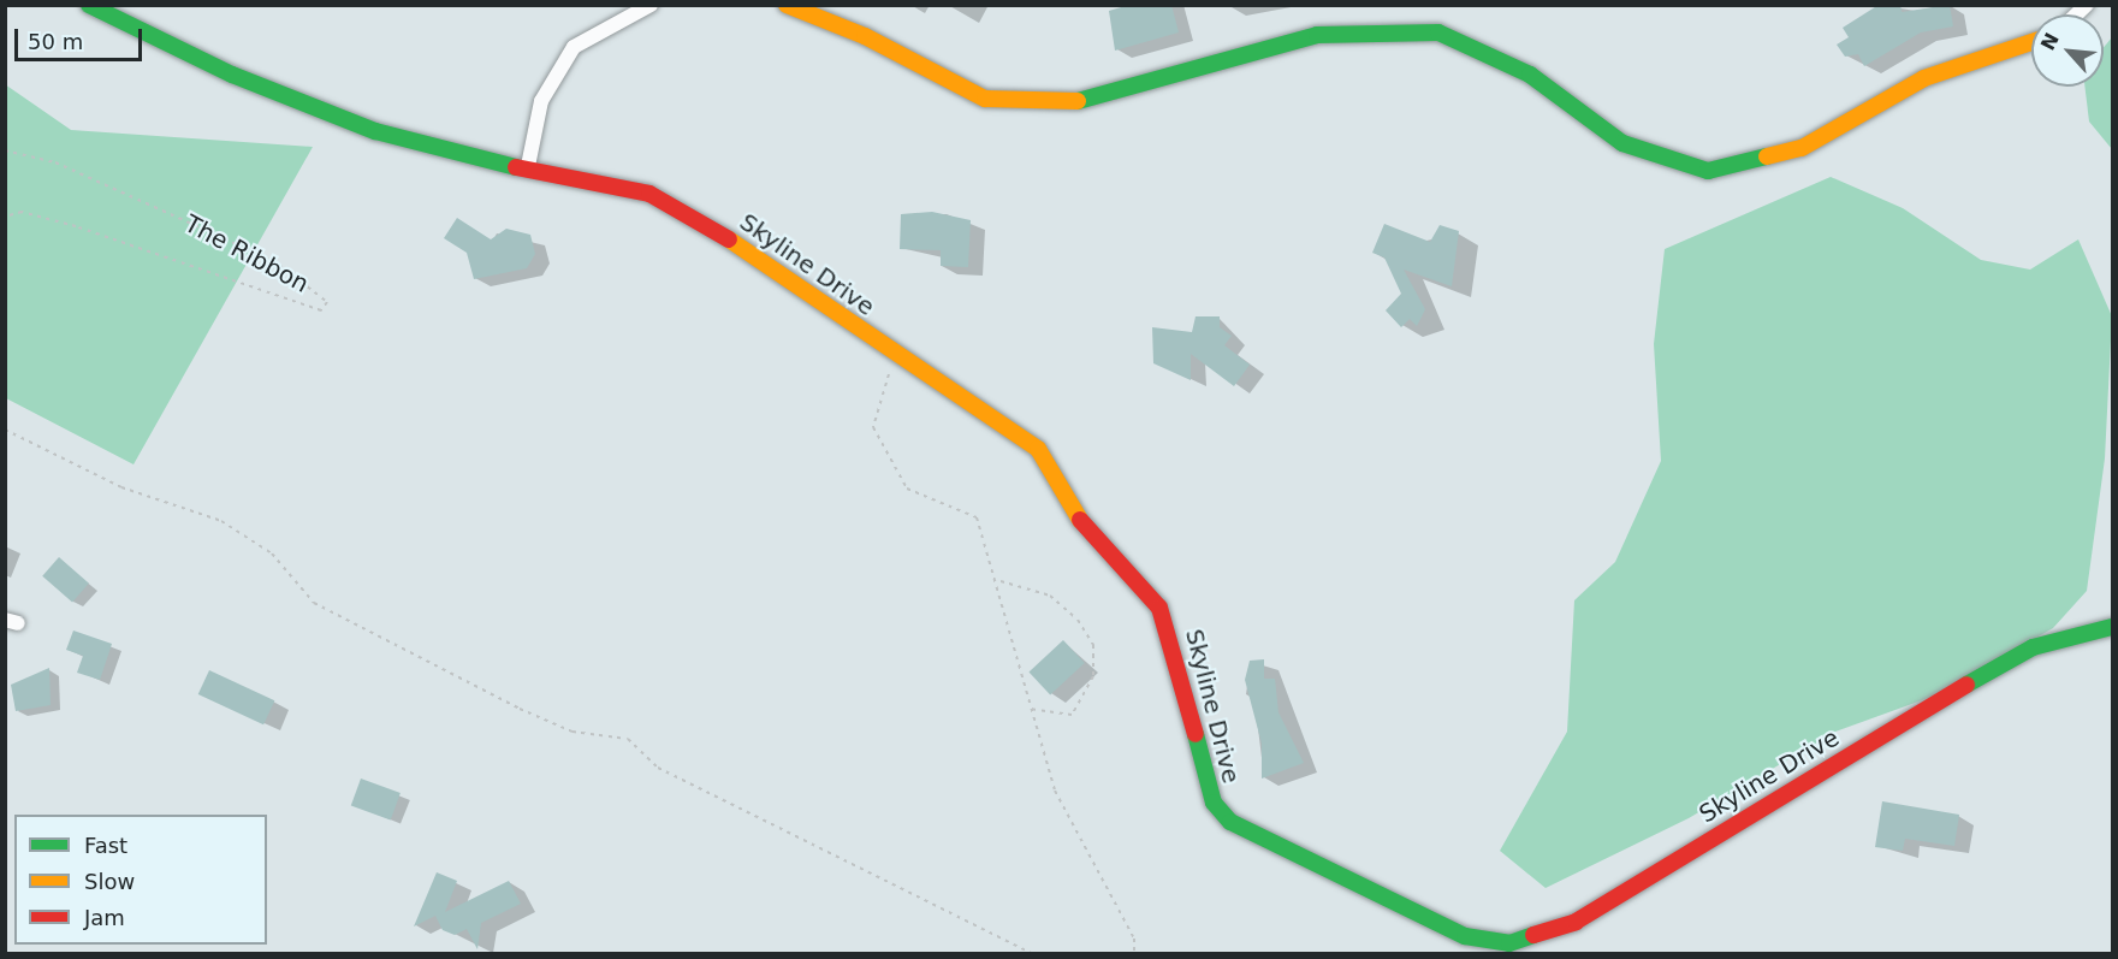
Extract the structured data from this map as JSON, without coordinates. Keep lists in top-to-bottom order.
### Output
{
  "streets": {
    "street": ["Skyline Drive"],
    "path": ["The Ribbon"]
  },
  "legend": ["Fast", "Slow", "Jam"],
  "scale_bar": "50 m",
  "north": "top left"
}
